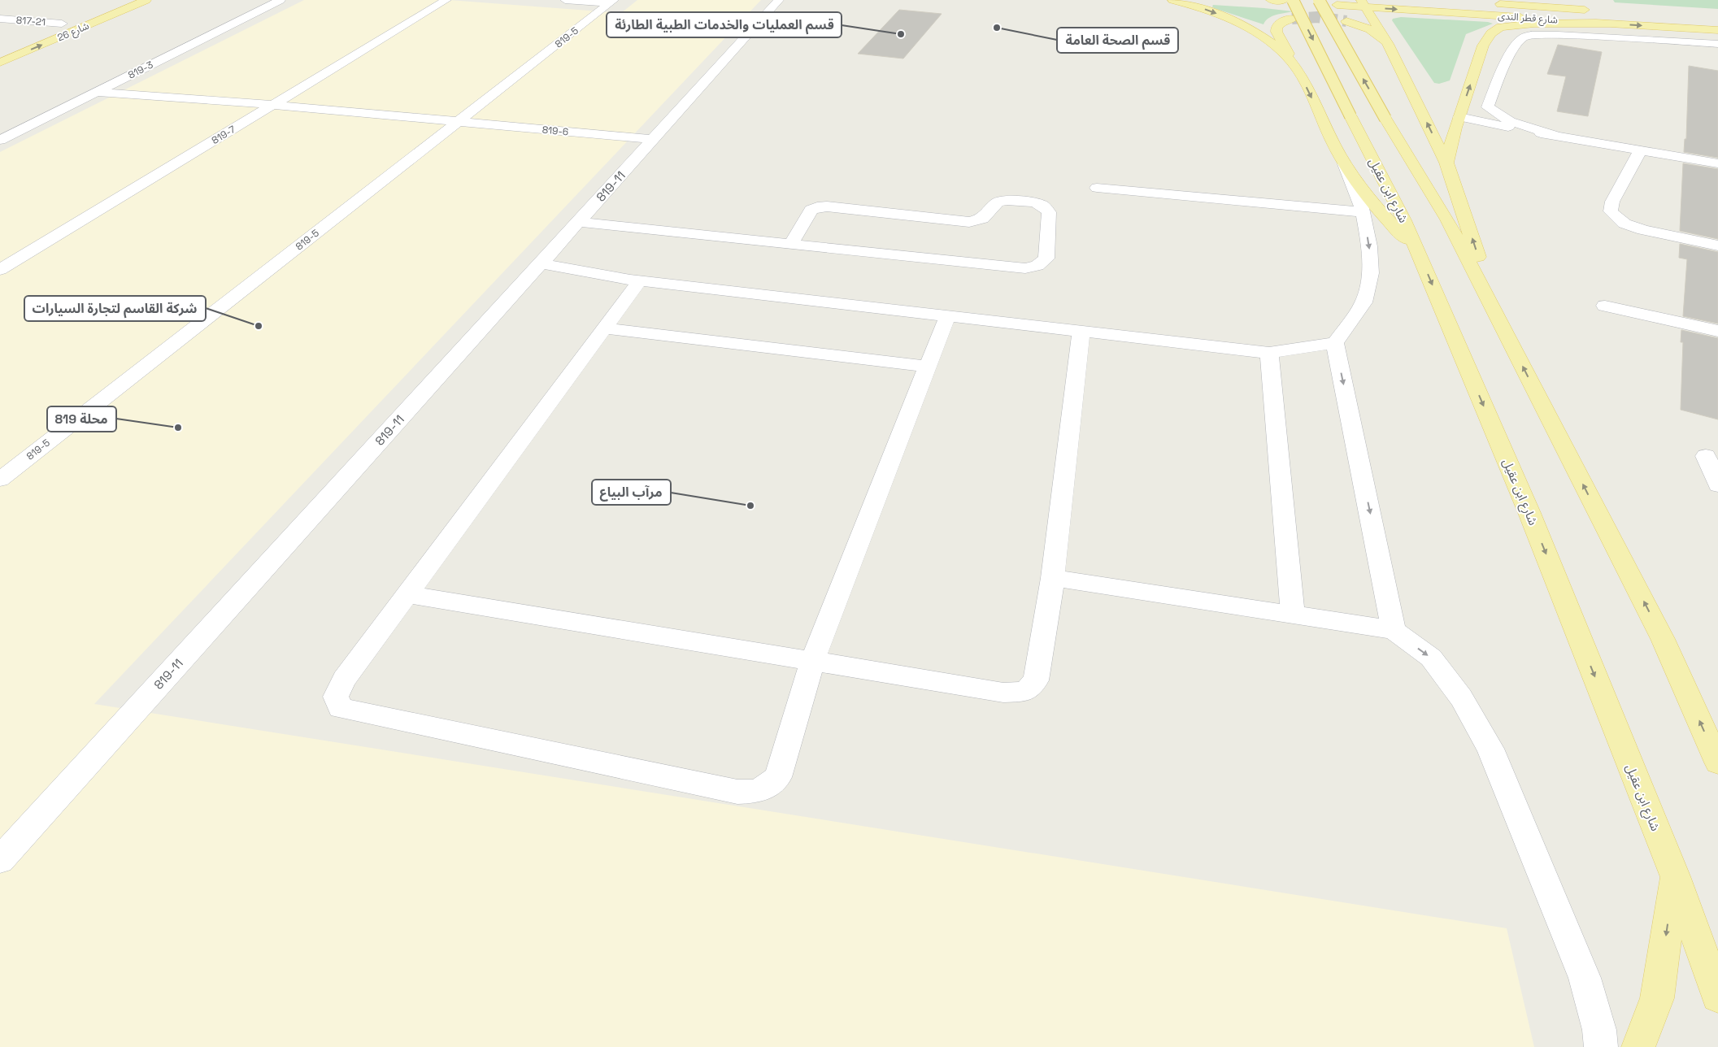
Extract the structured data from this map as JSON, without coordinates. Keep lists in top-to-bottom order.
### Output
{
  "streets": {
    "main road": ["شارع قطر الندى", "شارع 26", "شارع ابن عقيل"],
    "street": [
      "817-21",
      "819-5",
      "819-3",
      "819-6",
      "819-7",
      "819-11"
    ]
  },
  "crossings": [
    ["817-21", "شارع 26"],
    ["819-5", "819-6"],
    ["819-3", "819-6"],
    ["819-6", "819-7"],
    ["819-6", "819-11"]
  ],
  "one_way": ["شارع 26"],
  "places": [
    "قسم الصحة العامة",
    "قسم العمليات والخدمات الطبية الطارئة",
    "شركة القاسم لتجارة السيارات",
    "819 محلة",
    "مرآب البياع"
  ]
}
